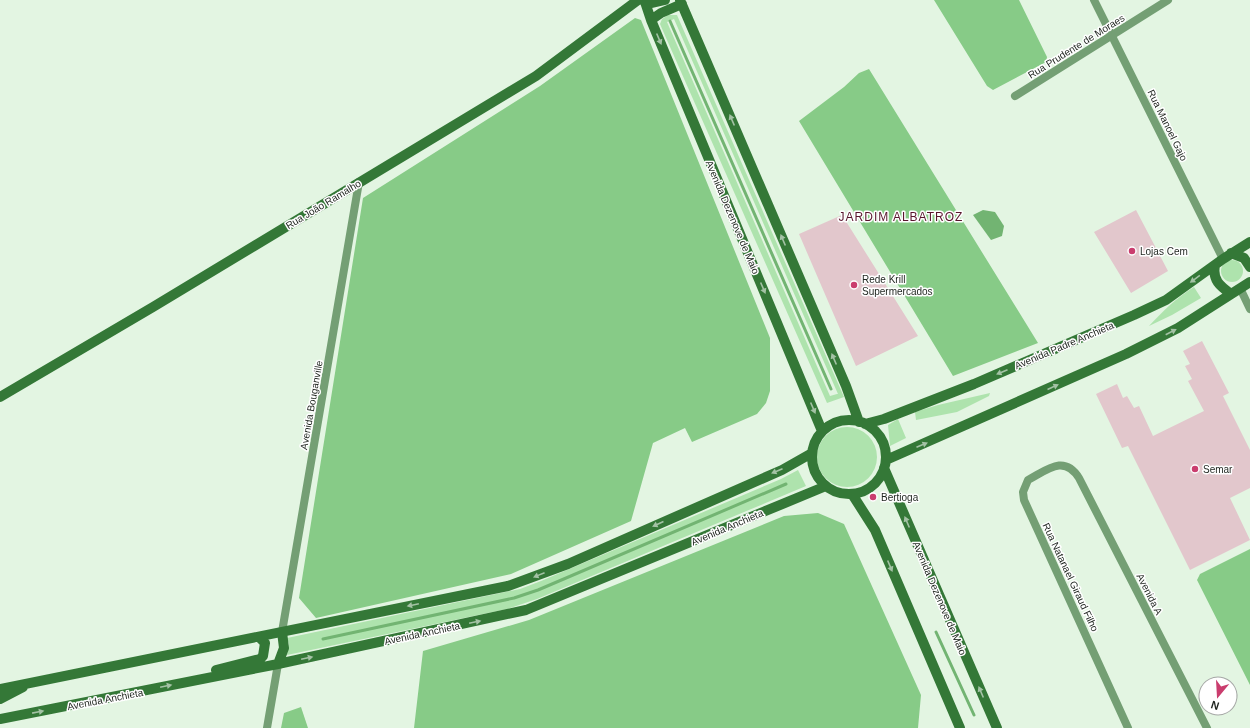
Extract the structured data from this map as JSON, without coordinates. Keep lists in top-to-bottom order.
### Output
{
  "streets": {
    "main road": [
      "Rua João Ramalho",
      "Avenida Dezenove de Maio",
      "Avenida Padre Anchieta",
      "Avenida Anchieta"
    ],
    "street": [
      "Rua Prudente de Moraes",
      "Rua Manoel Gajo",
      "Avenida Bouganville",
      "Rua Natanael Giraud Filho",
      "Avenida A"
    ]
  },
  "crossings": [
    ["Rua Prudente de Moraes", "Rua Manoel Gajo"],
    ["Rua Manoel Gajo", "Avenida Padre Anchieta"],
    ["Rua João Ramalho", "Avenida Dezenove de Maio"],
    ["Rua João Ramalho", "Avenida Bouganville"],
    ["Avenida Dezenove de Maio", "Avenida Padre Anchieta"],
    ["Avenida Dezenove de Maio", "Avenida Anchieta"],
    ["Avenida Padre Anchieta", "Avenida Anchieta"],
    ["Rua Natanael Giraud Filho", "Avenida A"]
  ],
  "districts": ["JARDIM ALBATROZ"],
  "places": [
    "Lojas Cem",
    "Rede Krill Supermercados",
    "Semar",
    "Bertioga"
  ],
  "north": "bottom"
}
